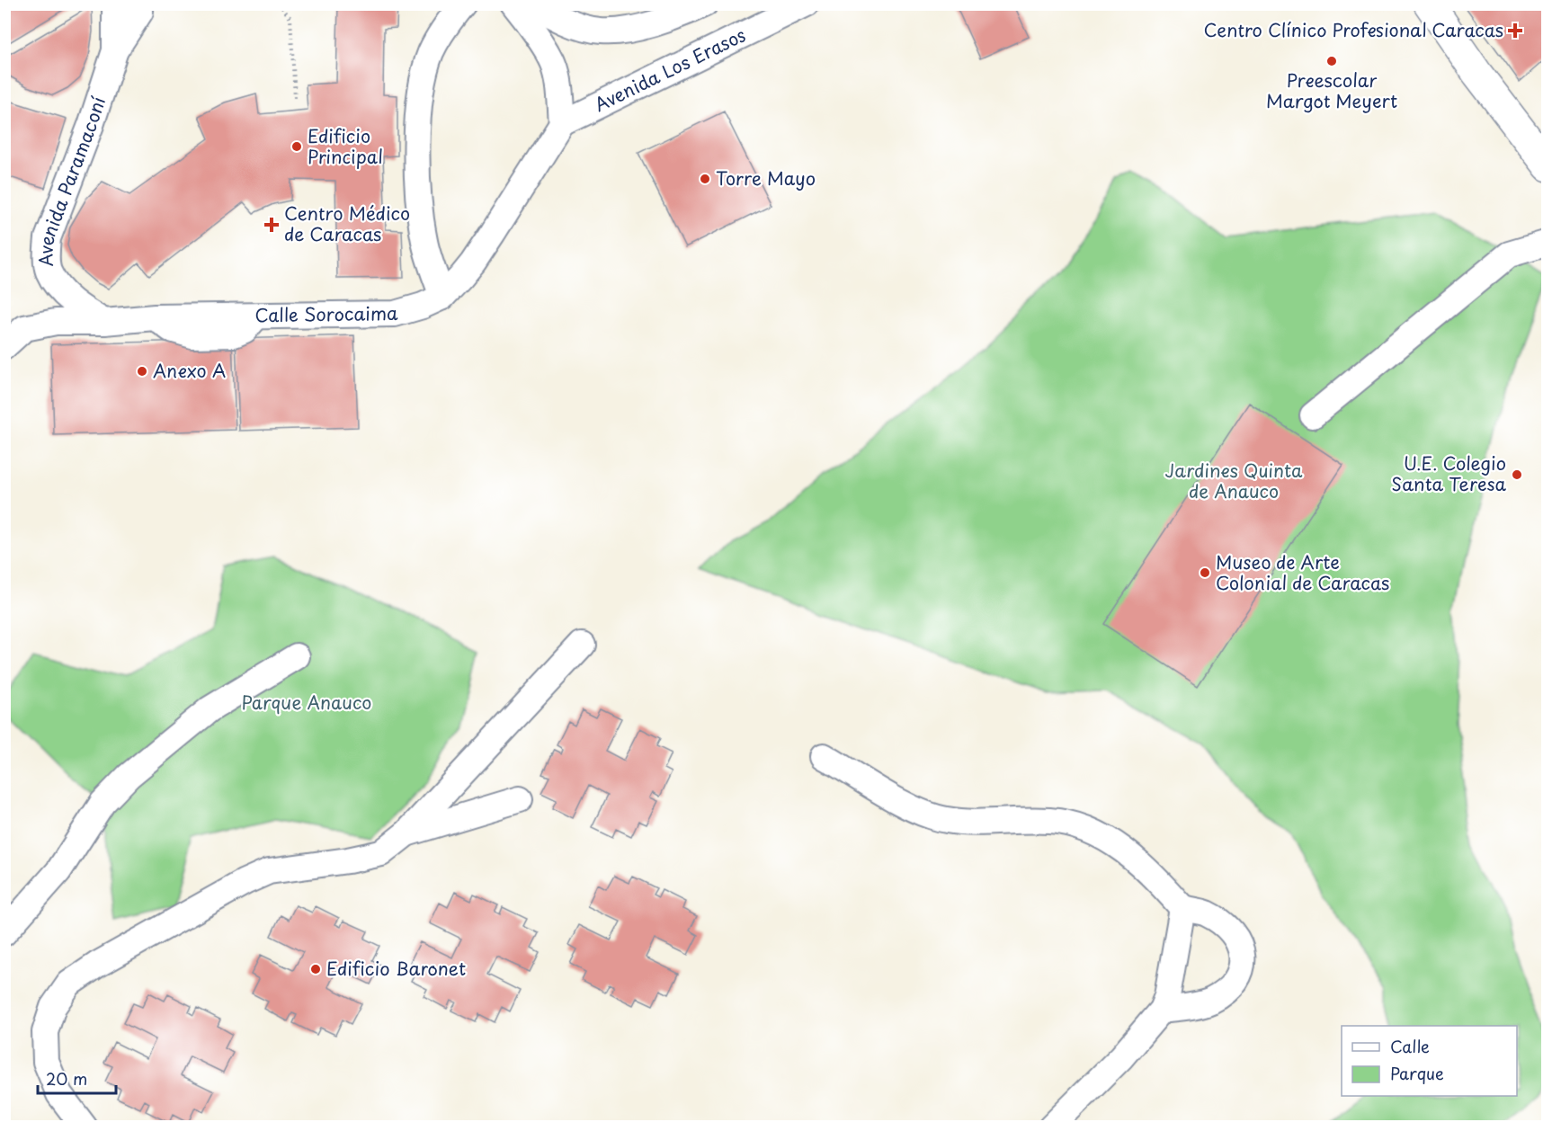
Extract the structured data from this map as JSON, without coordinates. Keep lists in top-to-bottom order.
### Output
{
  "streets": {
    "street": ["Avenida Los Erasos", "Avenida Paramaconí", "Calle Sorocaima"]
  },
  "crossings": [
    ["Avenida Los Erasos", "Calle Sorocaima"],
    ["Avenida Paramaconí", "Calle Sorocaima"]
  ],
  "parks": ["Jardines Quinta de Anauco", "Parque Anauco"],
  "places": {
    "health": ["Centro Clínico Profesional Caracas", "Centro Médico de Caracas"],
    "other": [
      "Preescolar Margot Meyert",
      "Edificio Principal",
      "Torre Mayo",
      "Anexo A",
      "U.E. Colegio Santa Teresa",
      "Museo de Arte Colonial de Caracas",
      "Edificio Baronet"
    ]
  },
  "legend": ["Calle", "Parque"],
  "scale_bar": "20 m"
}
